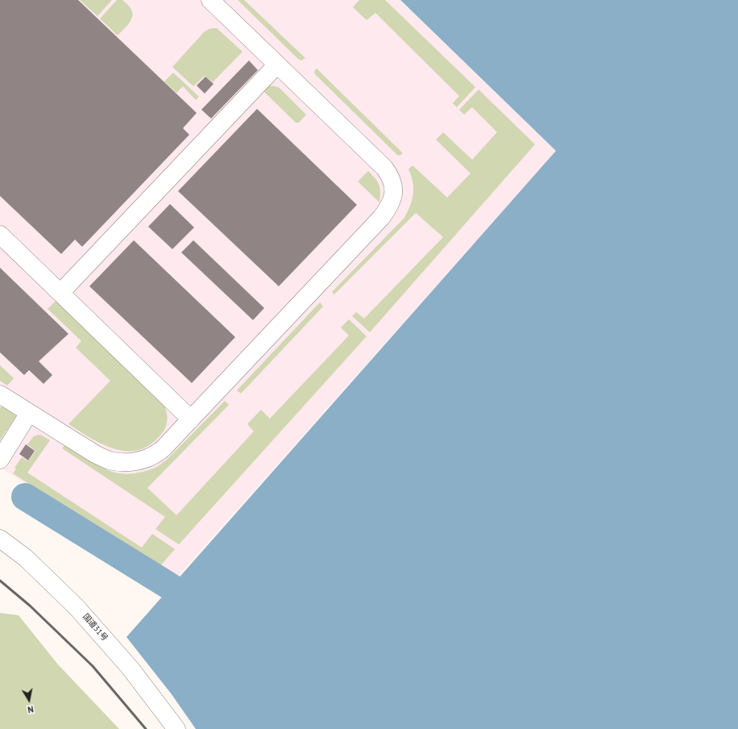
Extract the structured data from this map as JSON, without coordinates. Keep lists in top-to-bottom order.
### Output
{
  "streets": {
    "main road": ["国道31号"]
  },
  "north": "bottom"
}
